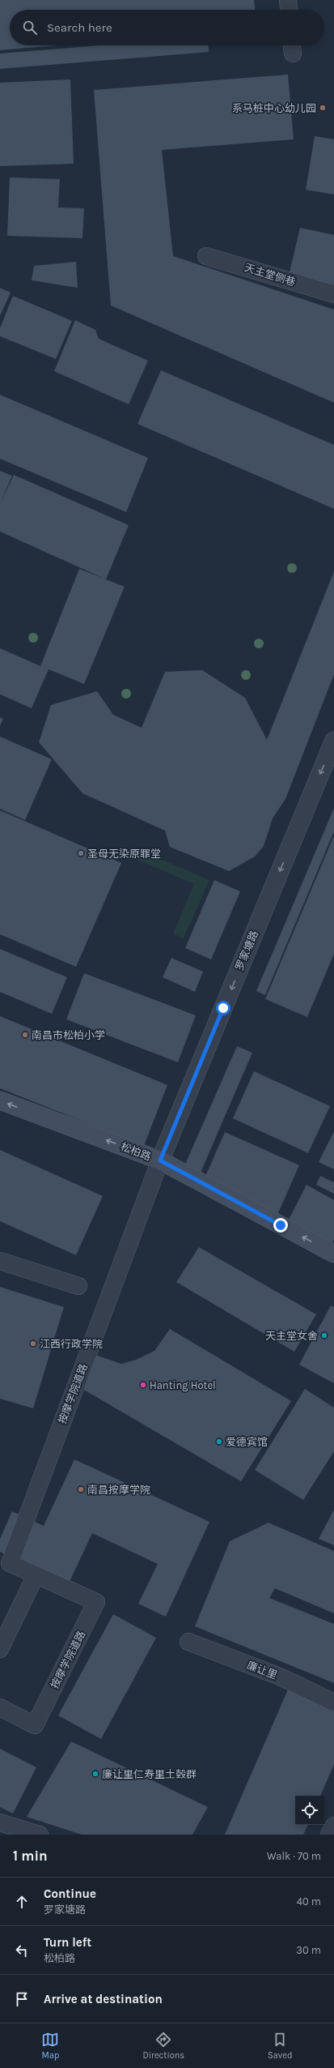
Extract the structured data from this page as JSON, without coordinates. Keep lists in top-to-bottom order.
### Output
{
  "streets": {
    "street": ["罗家塘路", "松柏路"],
    "lane": ["天主堂侧巷", "按摩学院道路", "廉让里"]
  },
  "crossings": [
    ["罗家塘路", "松柏路"],
    ["罗家塘路", "按摩学院道路"],
    ["松柏路", "按摩学院道路"]
  ],
  "one_way": ["罗家塘路", "松柏路"],
  "places": [
    "系马桩中心幼儿园",
    "圣母无染原罪堂",
    "南昌市松柏小学",
    "天主堂女舍",
    "江西行政学院",
    "Hanting Hotel",
    "爱德宾馆",
    "南昌按摩学院",
    "廉让里仁寿里土㲄群"
  ],
  "page": {
    "search": "Search here",
    "heading": ["1 min", "Walk · 70 m"],
    "list": [
      ["Continue", "罗家塘路", "40 m"],
      ["Turn left", "松柏路", "30 m"],
      "Arrive at destination"
    ],
    "nav": ["Map", "Directions", "Saved"]
  }
}
